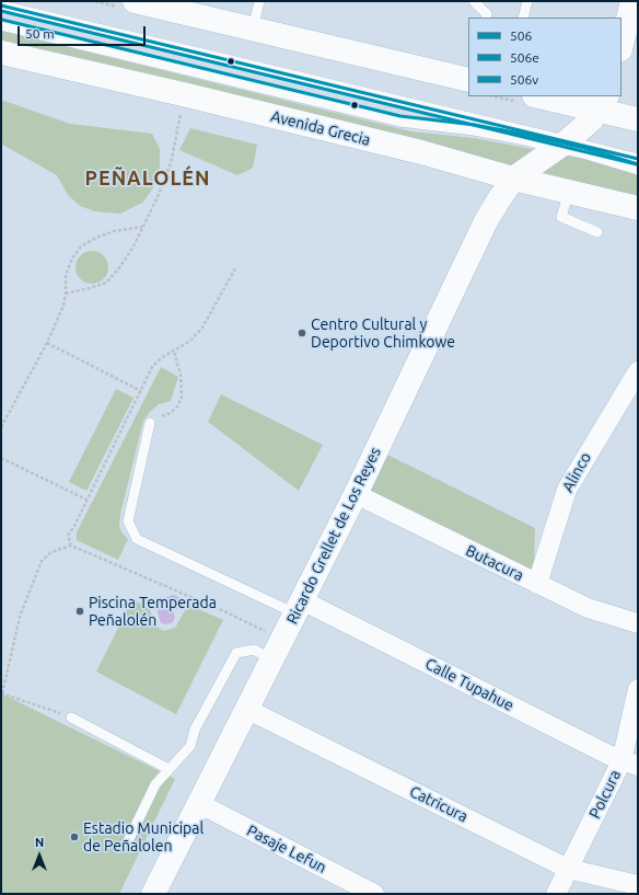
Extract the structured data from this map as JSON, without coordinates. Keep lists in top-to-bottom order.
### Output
{
  "streets": {
    "main road": ["Avenida Grecia", "Ricardo Grellet de Los Reyes"],
    "street": [
      "Alinco",
      "Butacura",
      "Calle Tupahue",
      "Polcura",
      "Catricura",
      "Pasaje Lefun"
    ]
  },
  "crossings": [
    ["Avenida Grecia", "Ricardo Grellet de Los Reyes"],
    ["Alinco", "Butacura"],
    ["Ricardo Grellet de Los Reyes", "Butacura"],
    ["Ricardo Grellet de Los Reyes", "Calle Tupahue"],
    ["Ricardo Grellet de Los Reyes", "Catricura"],
    ["Ricardo Grellet de Los Reyes", "Pasaje Lefun"],
    ["Calle Tupahue", "Polcura"],
    ["Polcura", "Catricura"]
  ],
  "districts": ["PEÑALOLÉN"],
  "places": ["Centro Cultural y Deportivo Chimkowe", "Piscina Temperada Peñalolén", "Estadio Municipal de Peñalolen"],
  "lines": ["transit line 506", "transit line 506e", "transit line 506v"],
  "legend": ["506", "506e", "506v"],
  "scale_bar": "50 m",
  "north": "top"
}
